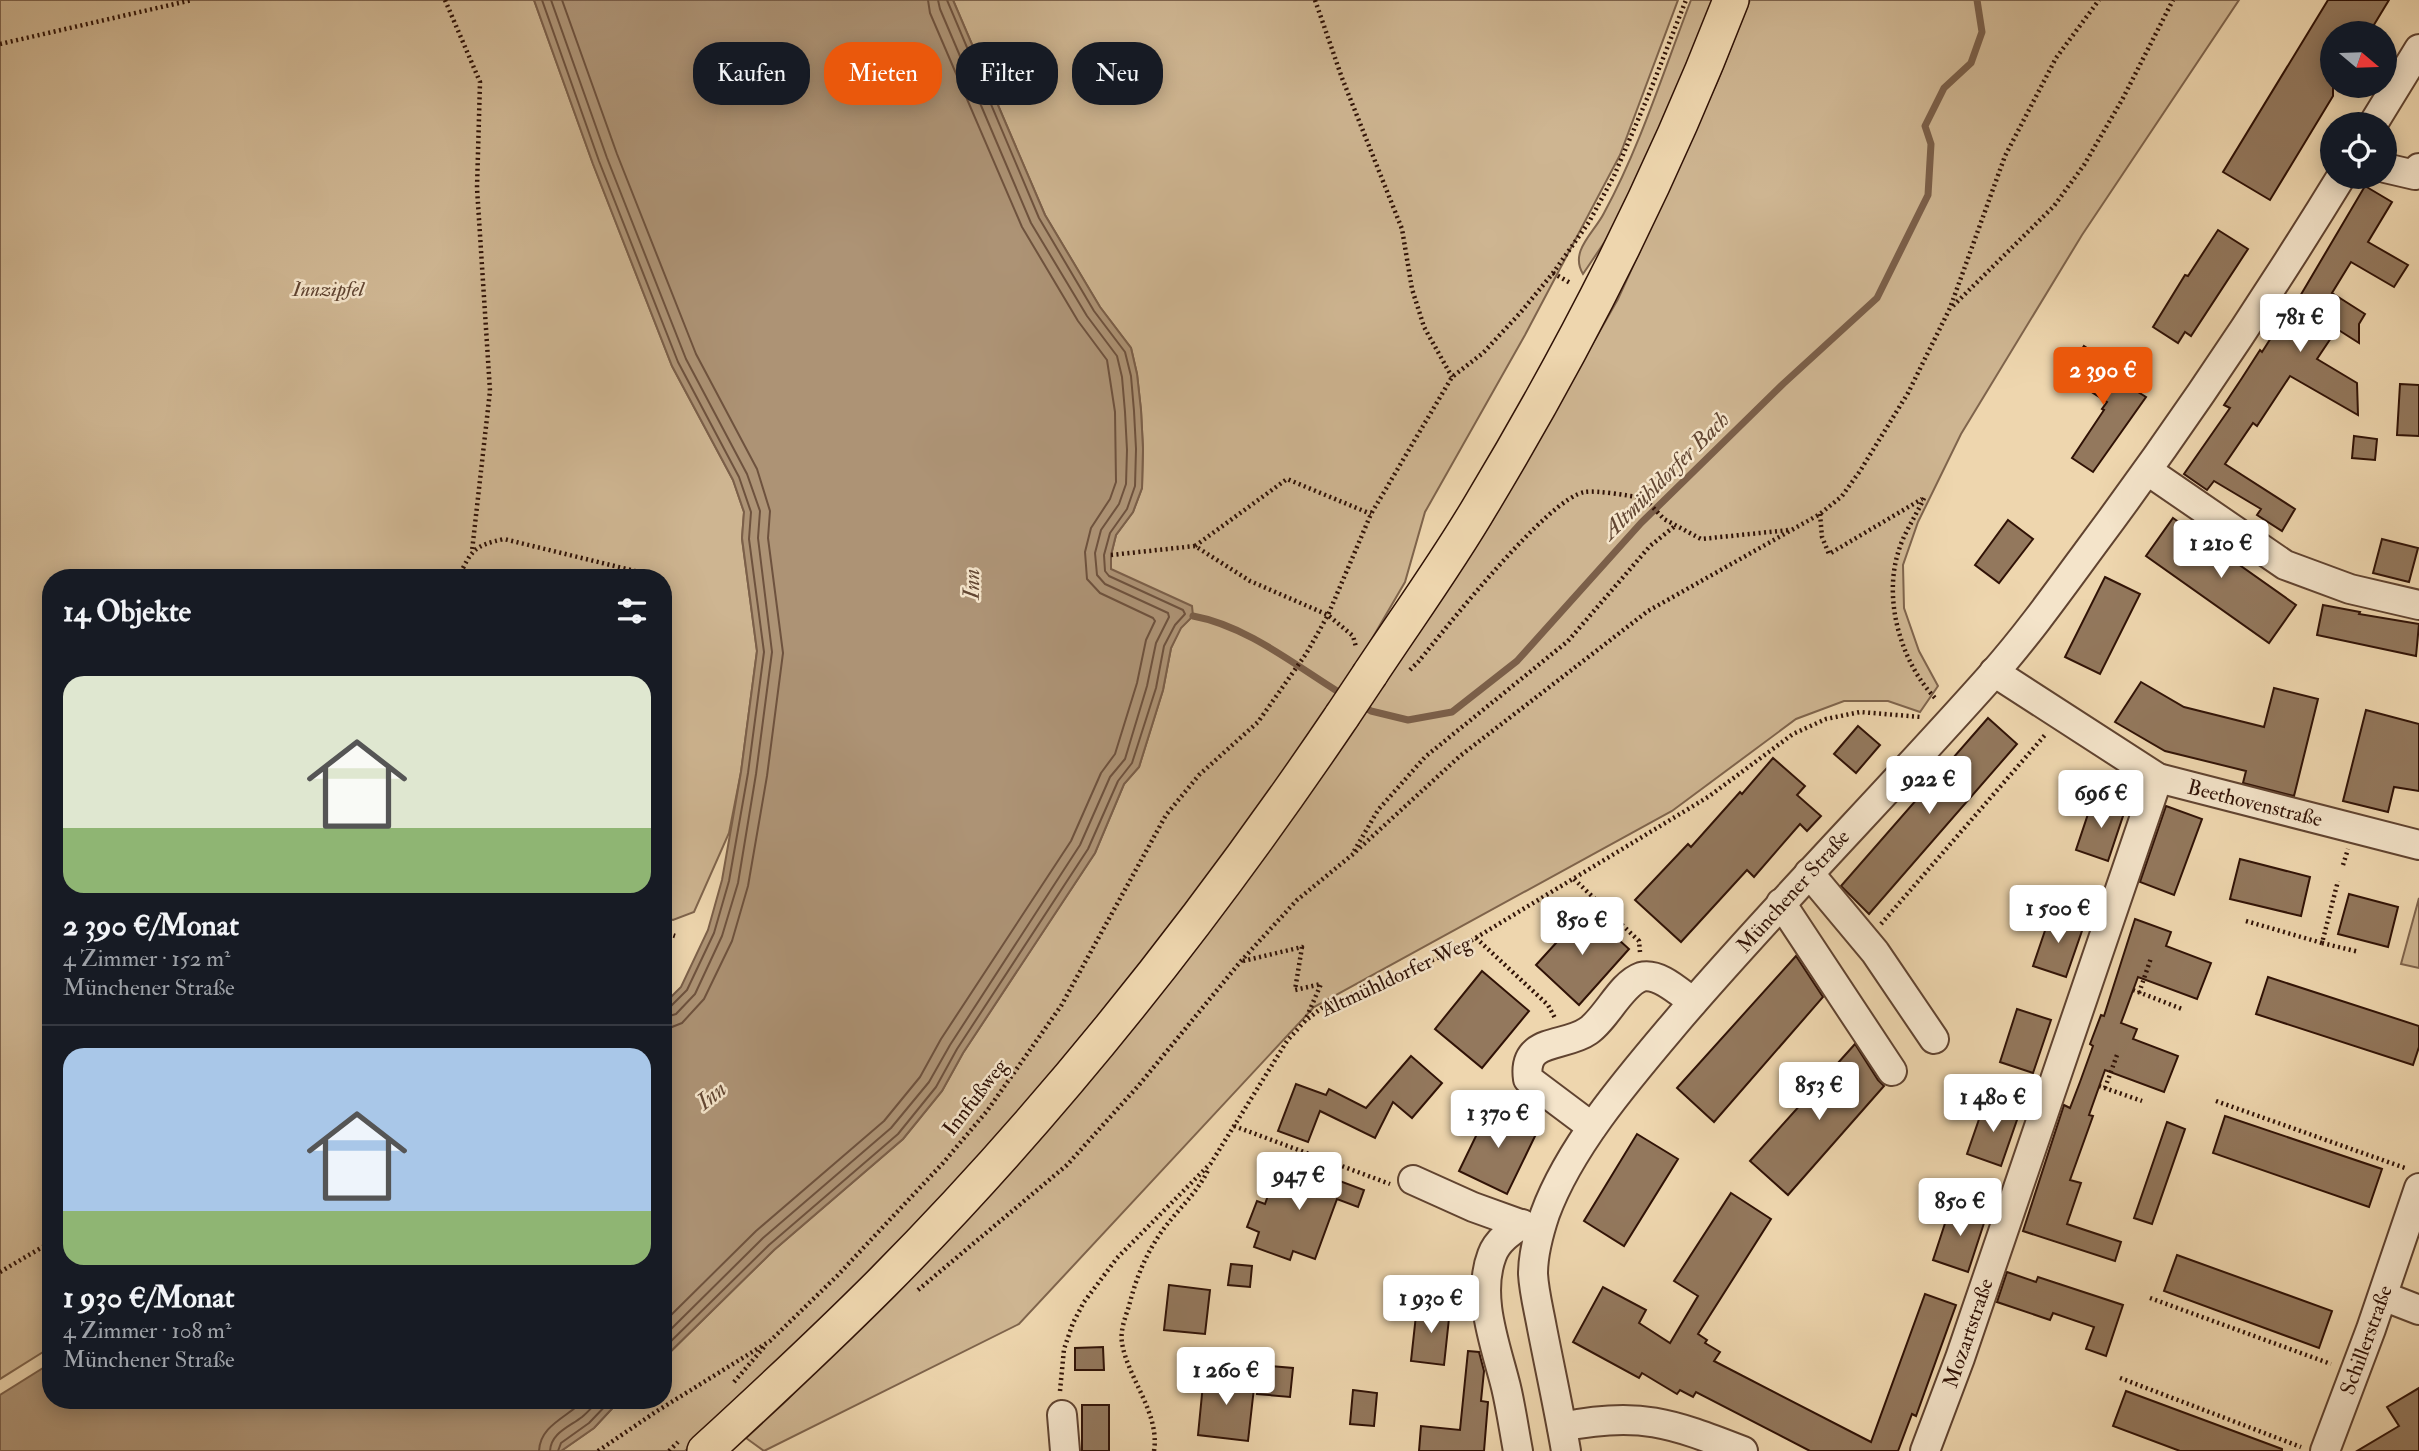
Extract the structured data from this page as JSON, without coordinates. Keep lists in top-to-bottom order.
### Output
{
  "streets": {
    "street": [
      "Beethovenstraße",
      "Münchener Straße",
      "Mozartstraße",
      "Schillerstraße"
    ],
    "path": ["Altmühldorfer Weg", "Innfußweg"]
  },
  "crossings": [
    ["Beethovenstraße", "Münchener Straße"],
    ["Beethovenstraße", "Mozartstraße"]
  ],
  "water": ["Altmühldorfer Bach", "Inn"],
  "parks": ["Innzipfel"],
  "north": "right",
  "page": {
    "chip": [
      "Kaufen",
      "Mieten",
      "Filter",
      "Neu"
    ],
    "price": [
      "781 €",
      "2 390 €",
      "1 210 €",
      "922 €",
      "696 €",
      "1 500 €",
      "850 €",
      "853 €",
      "1 480 €",
      "1 370 €",
      "947 €",
      "850 €",
      "1 930 €",
      "1 260 €"
    ],
    "heading": "14 Objekte",
    "list": [
      {
        "name": "2 390 €/Monat",
        "note": "4 Zimmer · 152 m² · Münchener Straße"
      },
      {
        "name": "1 930 €/Monat",
        "note": "4 Zimmer · 108 m² · Münchener Straße"
      }
    ]
  }
}
